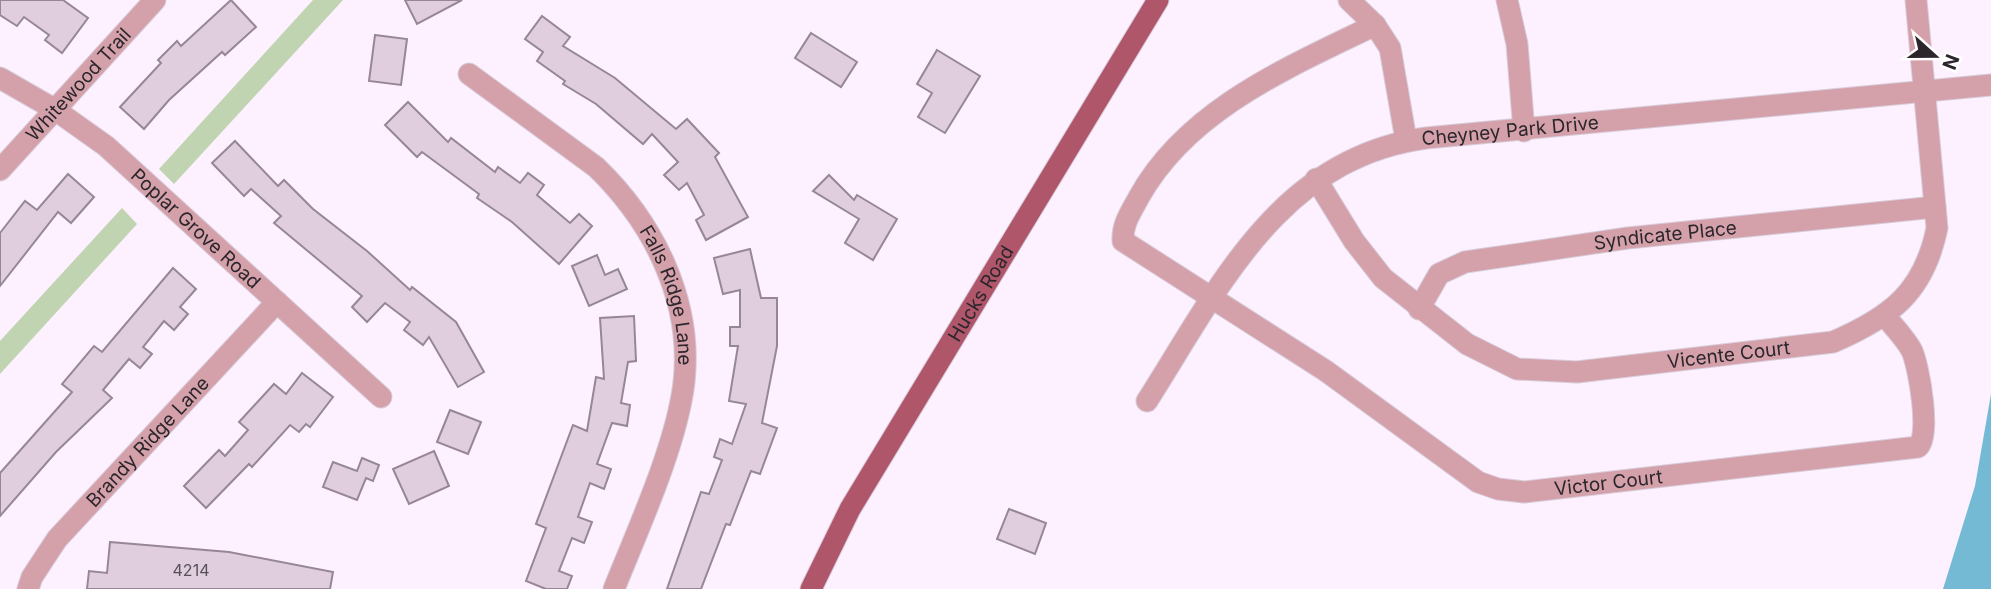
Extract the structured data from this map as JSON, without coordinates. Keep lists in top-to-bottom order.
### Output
{
  "streets": {
    "main road": ["Hucks Road"],
    "street": [
      "Whitewood Trail",
      "Cheyney Park Drive",
      "Poplar Grove Road",
      "Syndicate Place",
      "Falls Ridge Lane",
      "Vicente Court",
      "Brandy Ridge Lane",
      "Victor Court"
    ]
  },
  "crossings": [
    ["Whitewood Trail", "Poplar Grove Road"],
    ["Cheyney Park Drive", "Vicente Court"],
    ["Cheyney Park Drive", "Victor Court"],
    ["Poplar Grove Road", "Brandy Ridge Lane"],
    ["Syndicate Place", "Vicente Court"],
    ["Vicente Court", "Victor Court"]
  ],
  "house_numbers": ["4214"],
  "north": "right"
}
